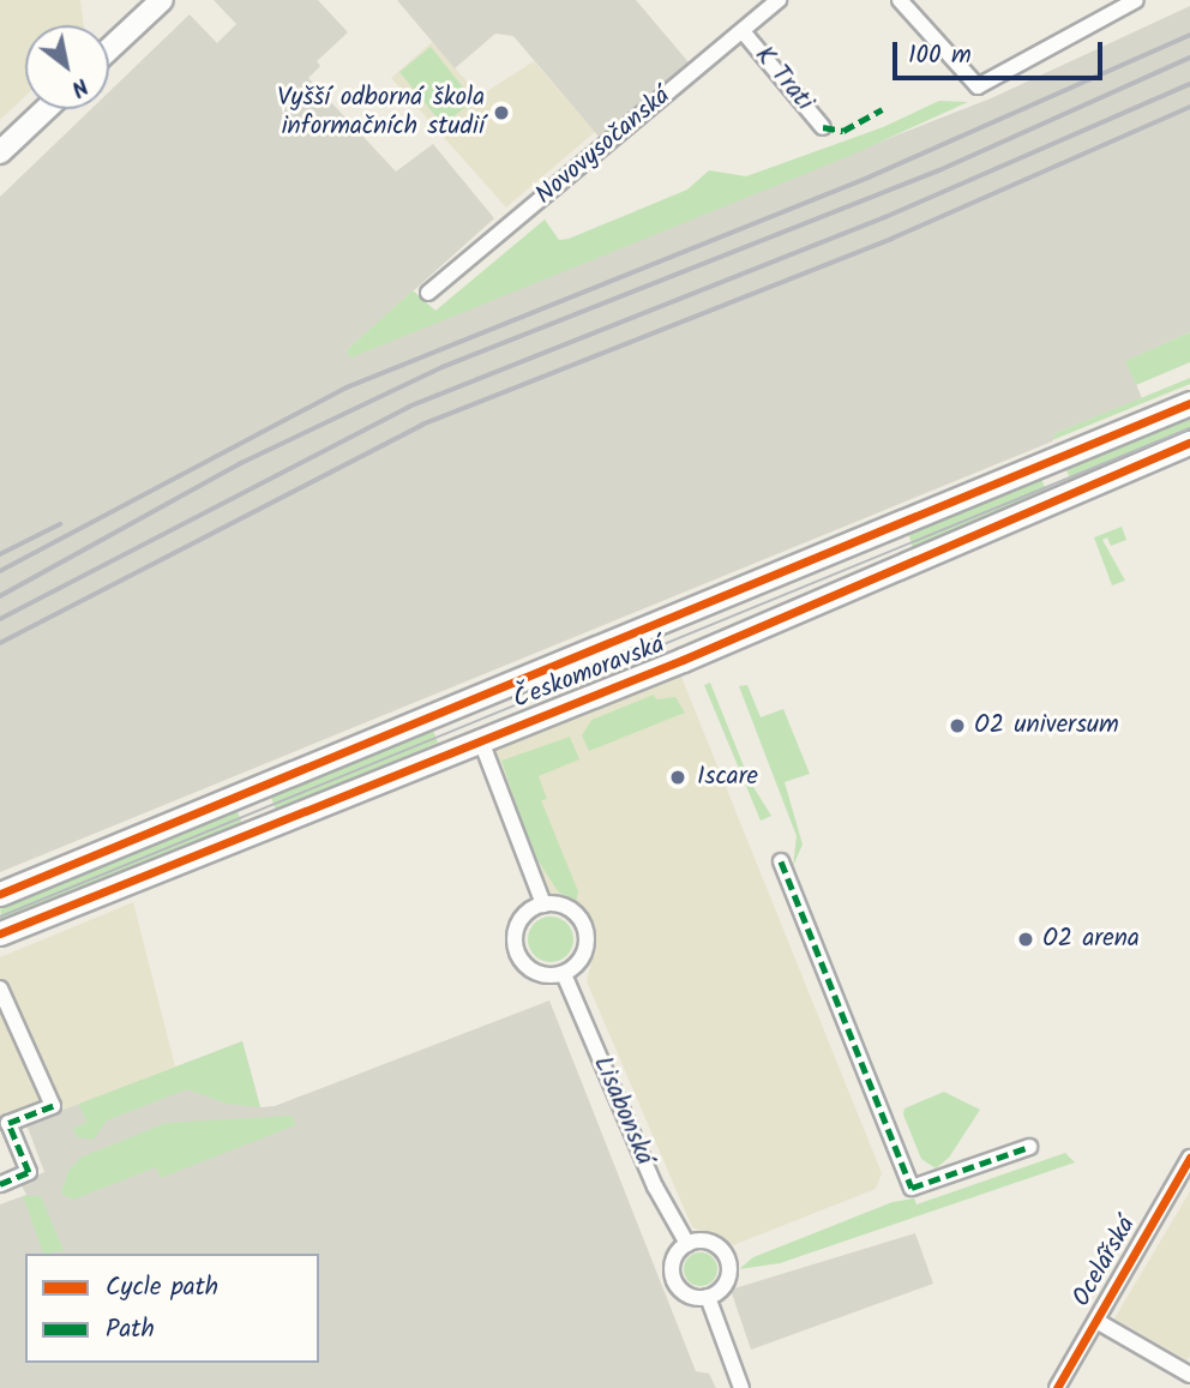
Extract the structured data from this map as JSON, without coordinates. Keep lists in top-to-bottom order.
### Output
{
  "streets": {
    "main road": ["Českomoravská"],
    "street": [
      "K Trati",
      "Novovysočanská",
      "Lisabonská",
      "Ocelářská"
    ]
  },
  "crossings": [
    ["K Trati", "Novovysočanská"]
  ],
  "places": [
    "Vyšší odborná škola informačních studií",
    "O2 universum",
    "Iscare",
    "O2 arena"
  ],
  "legend": ["Cycle path", "Path"],
  "scale_bar": "100 m",
  "north": "bottom right"
}
